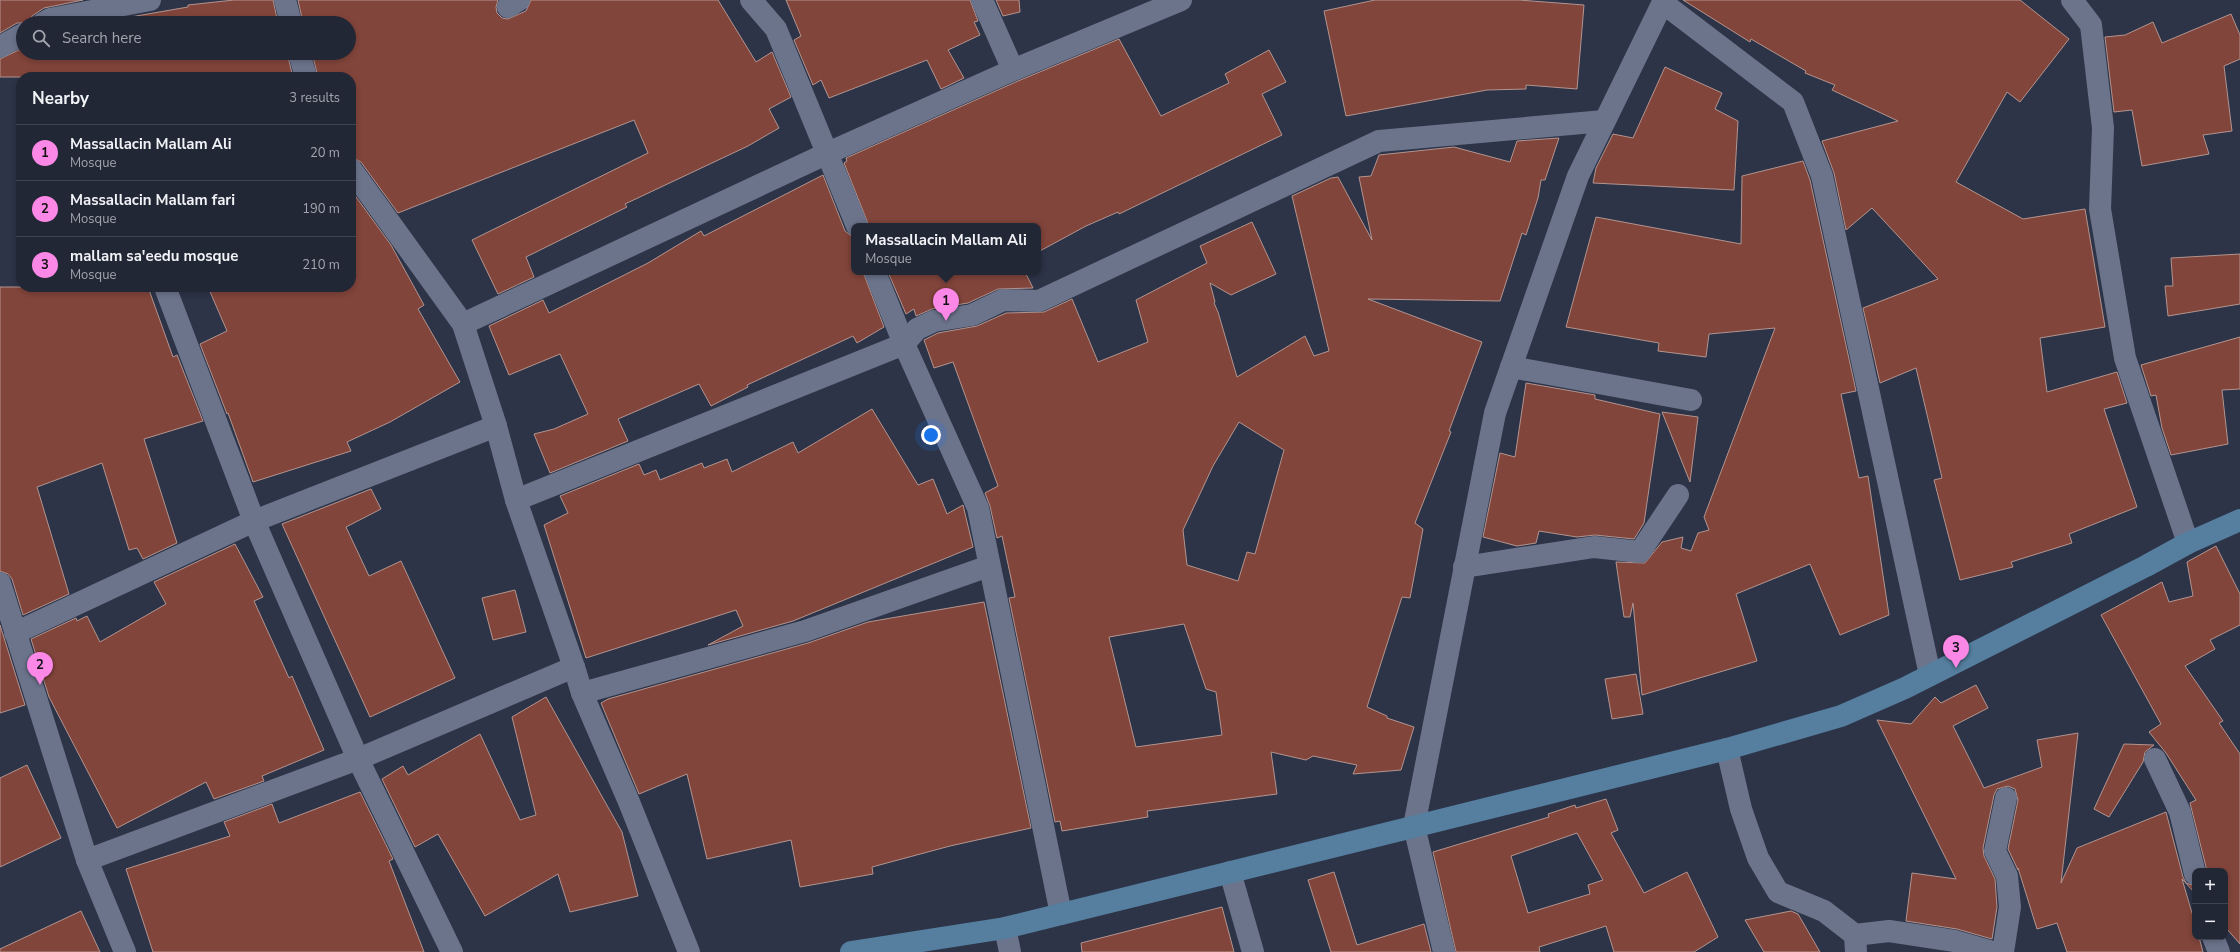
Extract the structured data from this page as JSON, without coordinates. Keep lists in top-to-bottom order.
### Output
{
  "page": {
    "search": "Search here",
    "heading": ["Nearby", "3 results"],
    "list": [
      {
        "mark": "1",
        "name": "Massallacin Mallam Ali",
        "note": "Mosque",
        "value": "20 m"
      },
      {
        "mark": "2",
        "name": "Massallacin Mallam fari",
        "note": "Mosque",
        "value": "190 m"
      },
      {
        "mark": "3",
        "name": "mallam sa'eedu mosque",
        "note": "Mosque",
        "value": "210 m"
      }
    ],
    "popup": ["Massallacin Mallam Ali", "Mosque"],
    "pins": ["1", "3", "2"],
    "map_buttons": ["+", "−"]
  }
}
